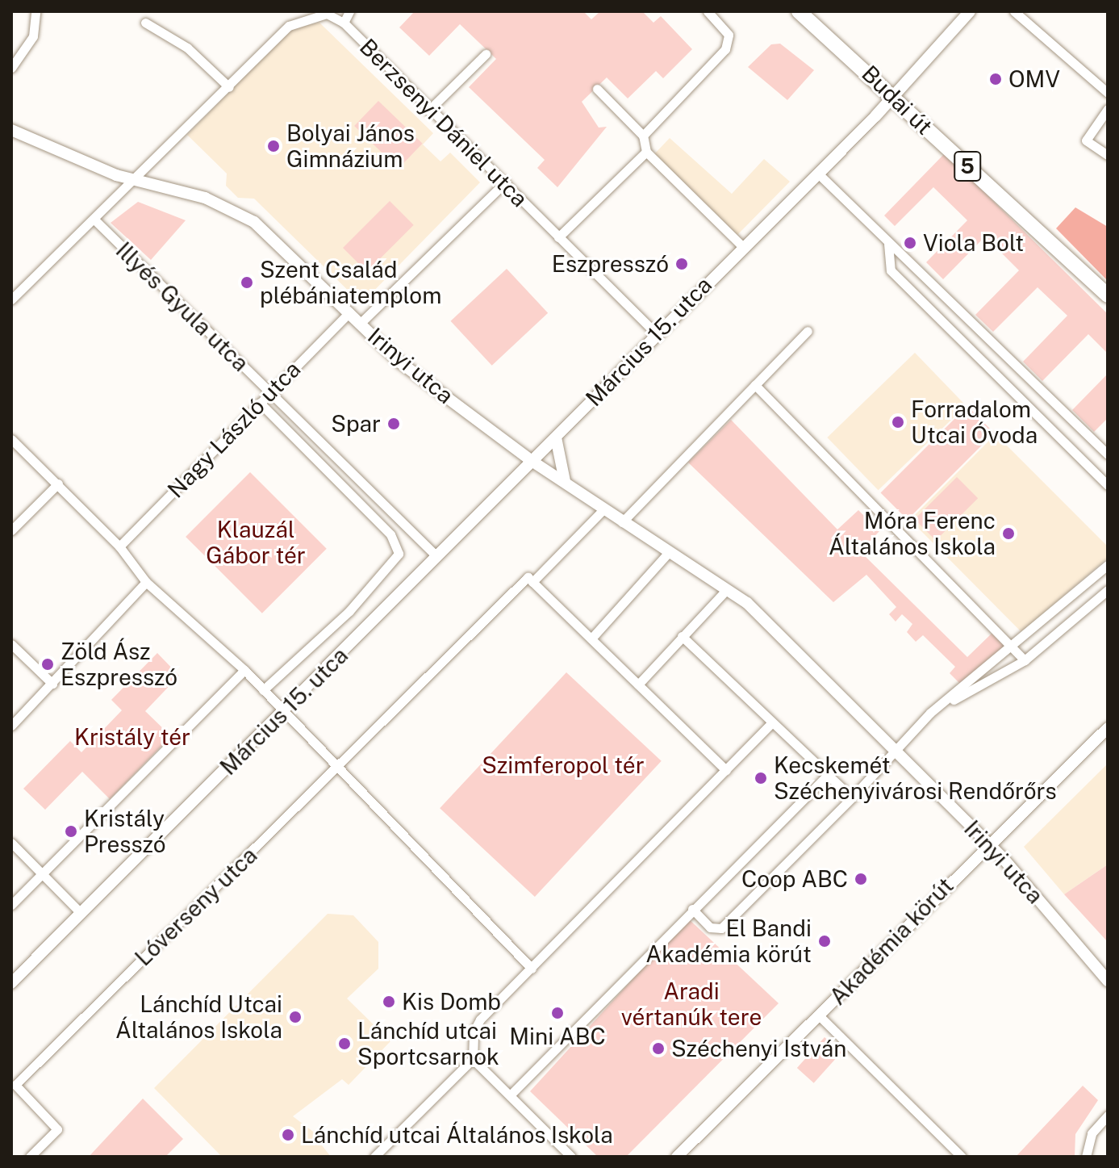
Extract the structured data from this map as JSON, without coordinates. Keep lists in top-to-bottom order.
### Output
{
  "streets": {
    "main road": ["Budai út", "5"],
    "street": [
      "Berzsenyi Dániel utca",
      "Illyés Gyula utca",
      "Március 15. utca",
      "Irinyi utca",
      "Nagy László utca",
      "Lóverseny utca",
      "Akadémia körút"
    ]
  },
  "crossings": [
    ["Budai út", "Március 15. utca"],
    ["Berzsenyi Dániel utca", "Illyés Gyula utca"],
    ["Berzsenyi Dániel utca", "Március 15. utca"],
    ["Berzsenyi Dániel utca", "Irinyi utca"],
    ["Illyés Gyula utca", "Nagy László utca"],
    ["Március 15. utca", "Irinyi utca"],
    ["Irinyi utca", "Nagy László utca"],
    ["Irinyi utca", "Akadémia körút"]
  ],
  "parks": [
    "Klauzál Gábor tér",
    "Kristály tér",
    "Szimferopol tér",
    "Aradi vértanúk tere"
  ],
  "places": [
    "OMV",
    "Bolyai János Gimnázium",
    "Viola Bolt",
    "Eszpresszó",
    "Szent Család plébániatemplom",
    "Forradalom Utcai Óvoda",
    "Spar",
    "Móra Ferenc Általános Iskola",
    "Zöld Ász Eszpresszó",
    "Kecskemét Széchenyivárosi Rendőrőrs",
    "Kristály Presszó",
    "Coop ABC",
    "El Bandi Akadémia körút",
    "Kis Domb",
    "Mini ABC",
    "Lánchíd Utcai Általános Iskola",
    "Lánchíd utcai Sportcsarnok",
    "Széchenyi István",
    "Lánchíd utcai Általános Iskola"
  ]
}
